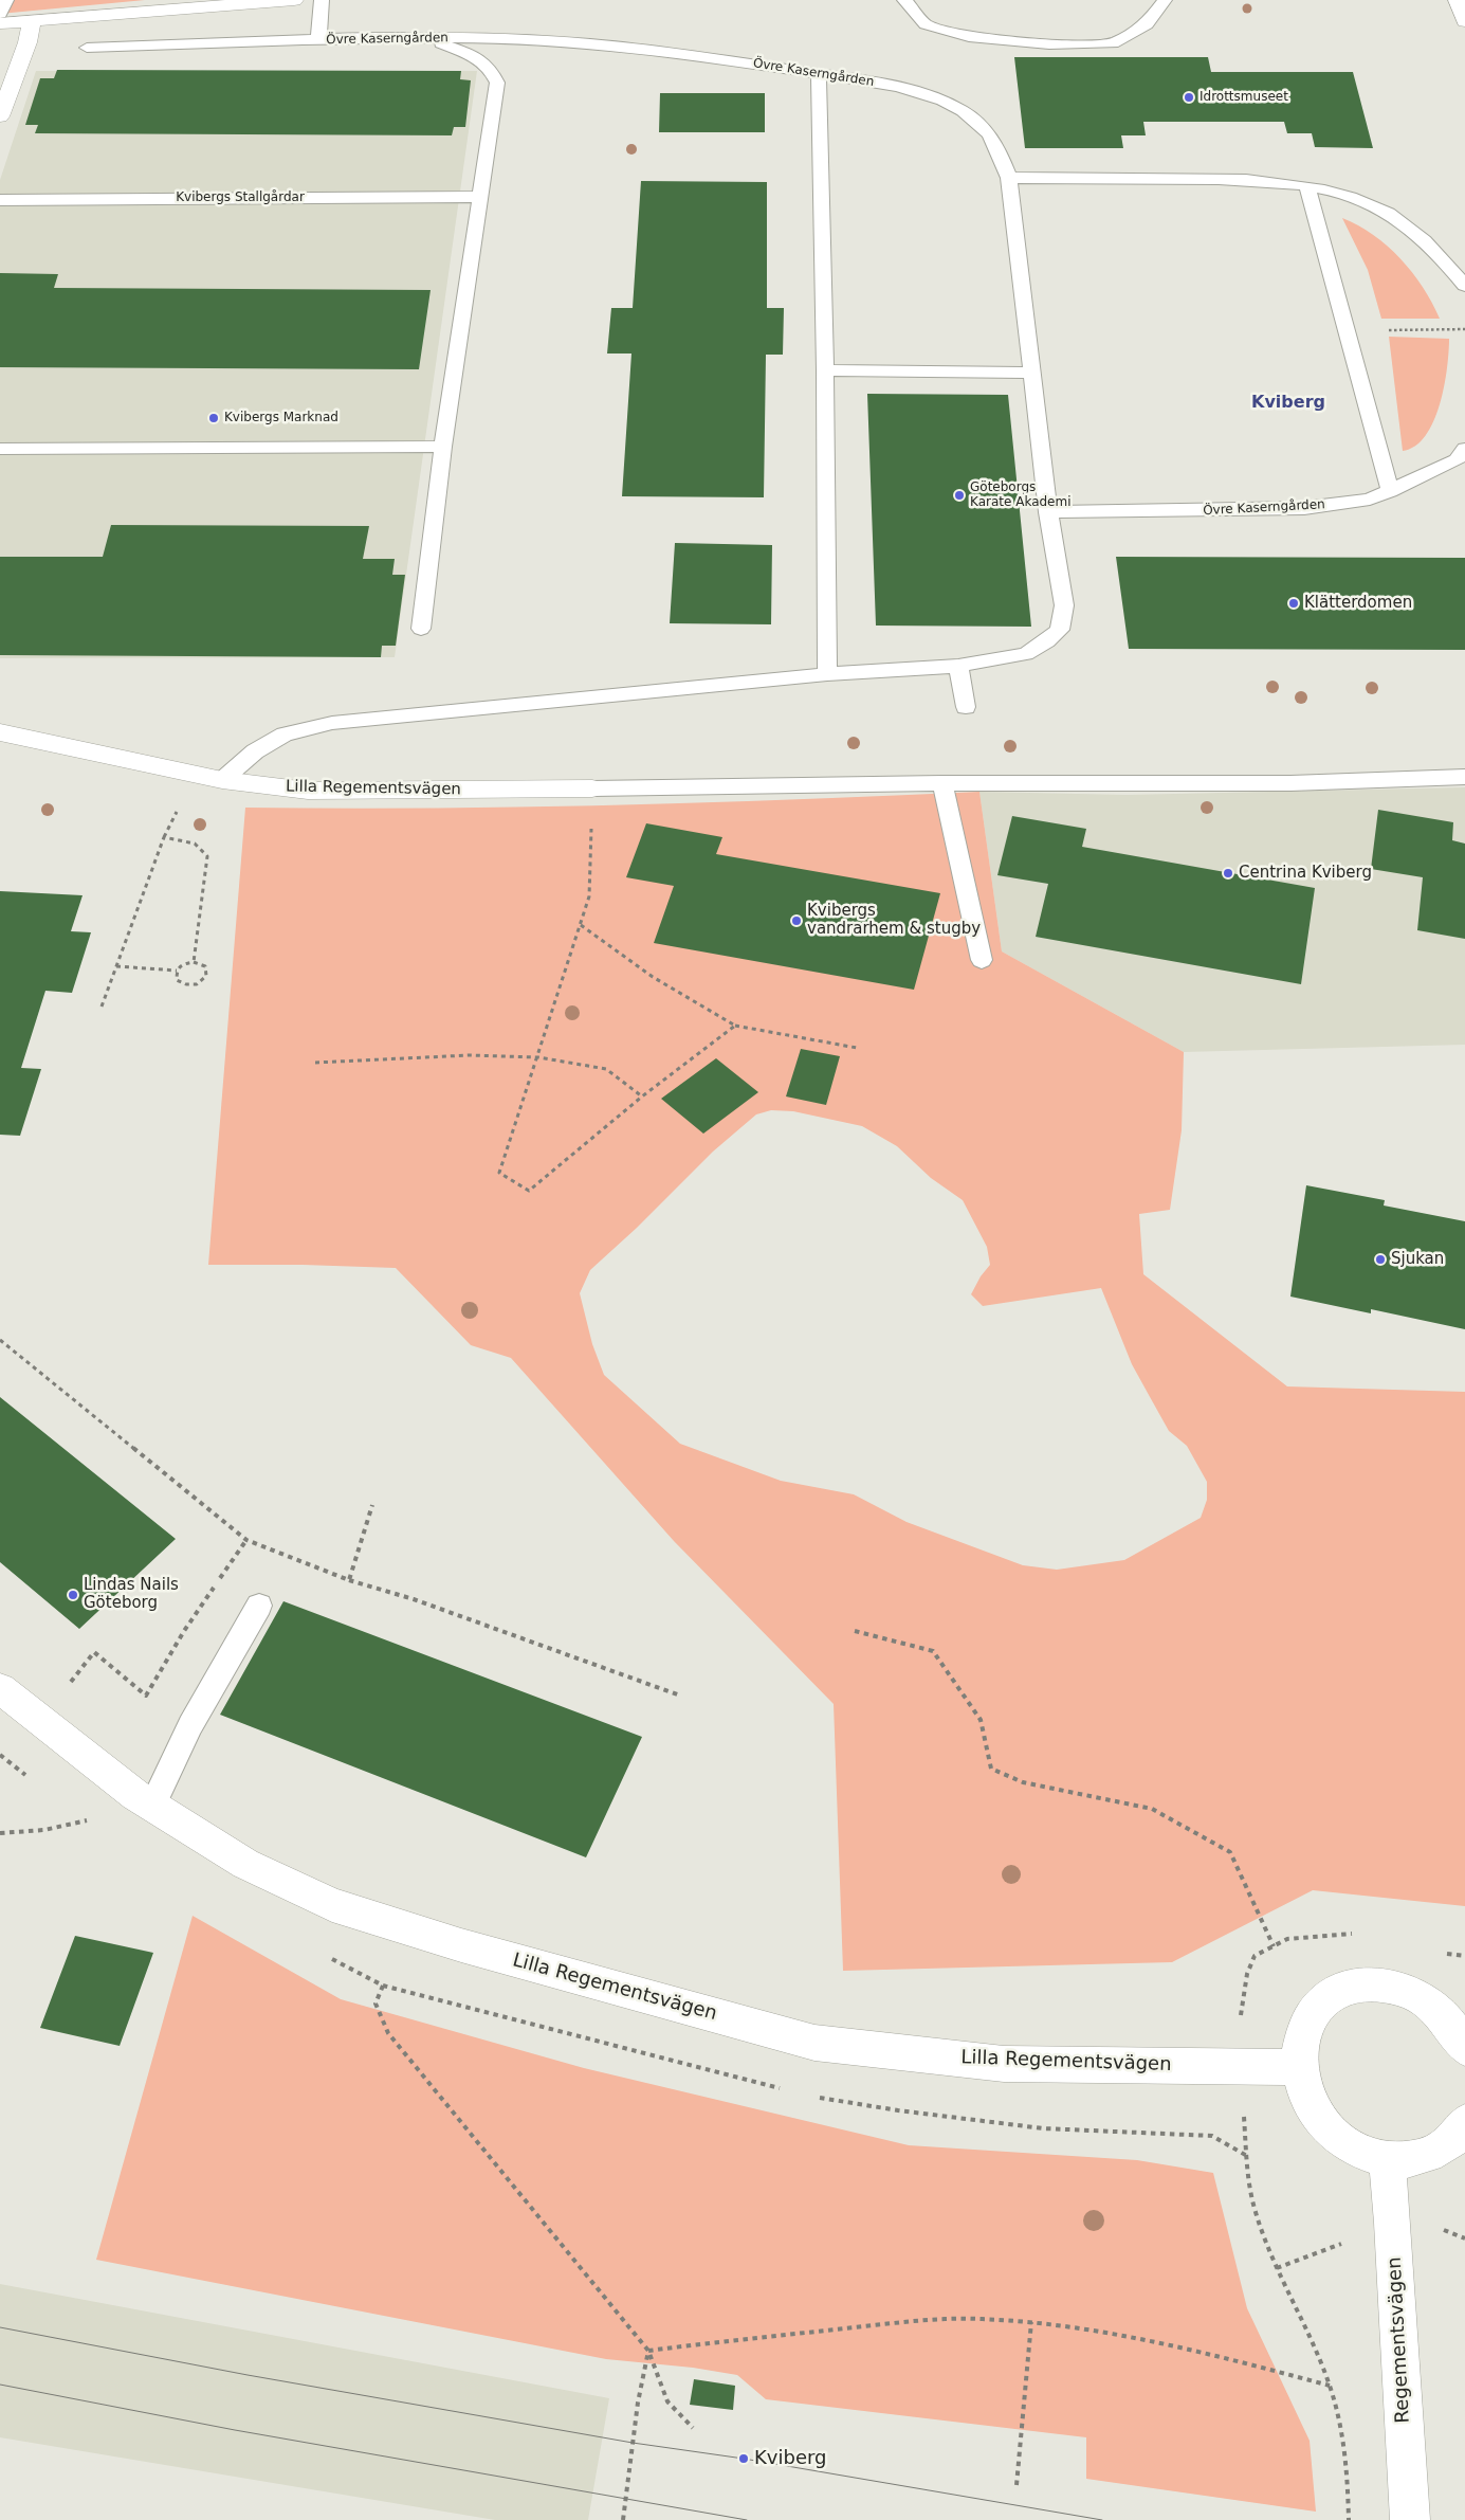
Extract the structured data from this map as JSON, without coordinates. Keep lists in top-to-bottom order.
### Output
{
  "streets": {
    "street": ["Lilla Regementsvägen", "Regementsvägen"],
    "lane": ["Övre Kaserngården", "Kvibergs Stallgårdar"]
  },
  "crossings": [
    ["Övre Kaserngården", "Lilla Regementsvägen"]
  ],
  "districts": ["Kviberg"],
  "places": [
    "Idrottsmuseet",
    "Kvibergs Marknad",
    "Göteborgs Karate Akademi",
    "Klätterdomen",
    "Centrina Kviberg",
    "Kvibergs vandrarhem & stugby",
    "Sjukan",
    "Lindas Nails Göteborg",
    "Kviberg"
  ]
}
